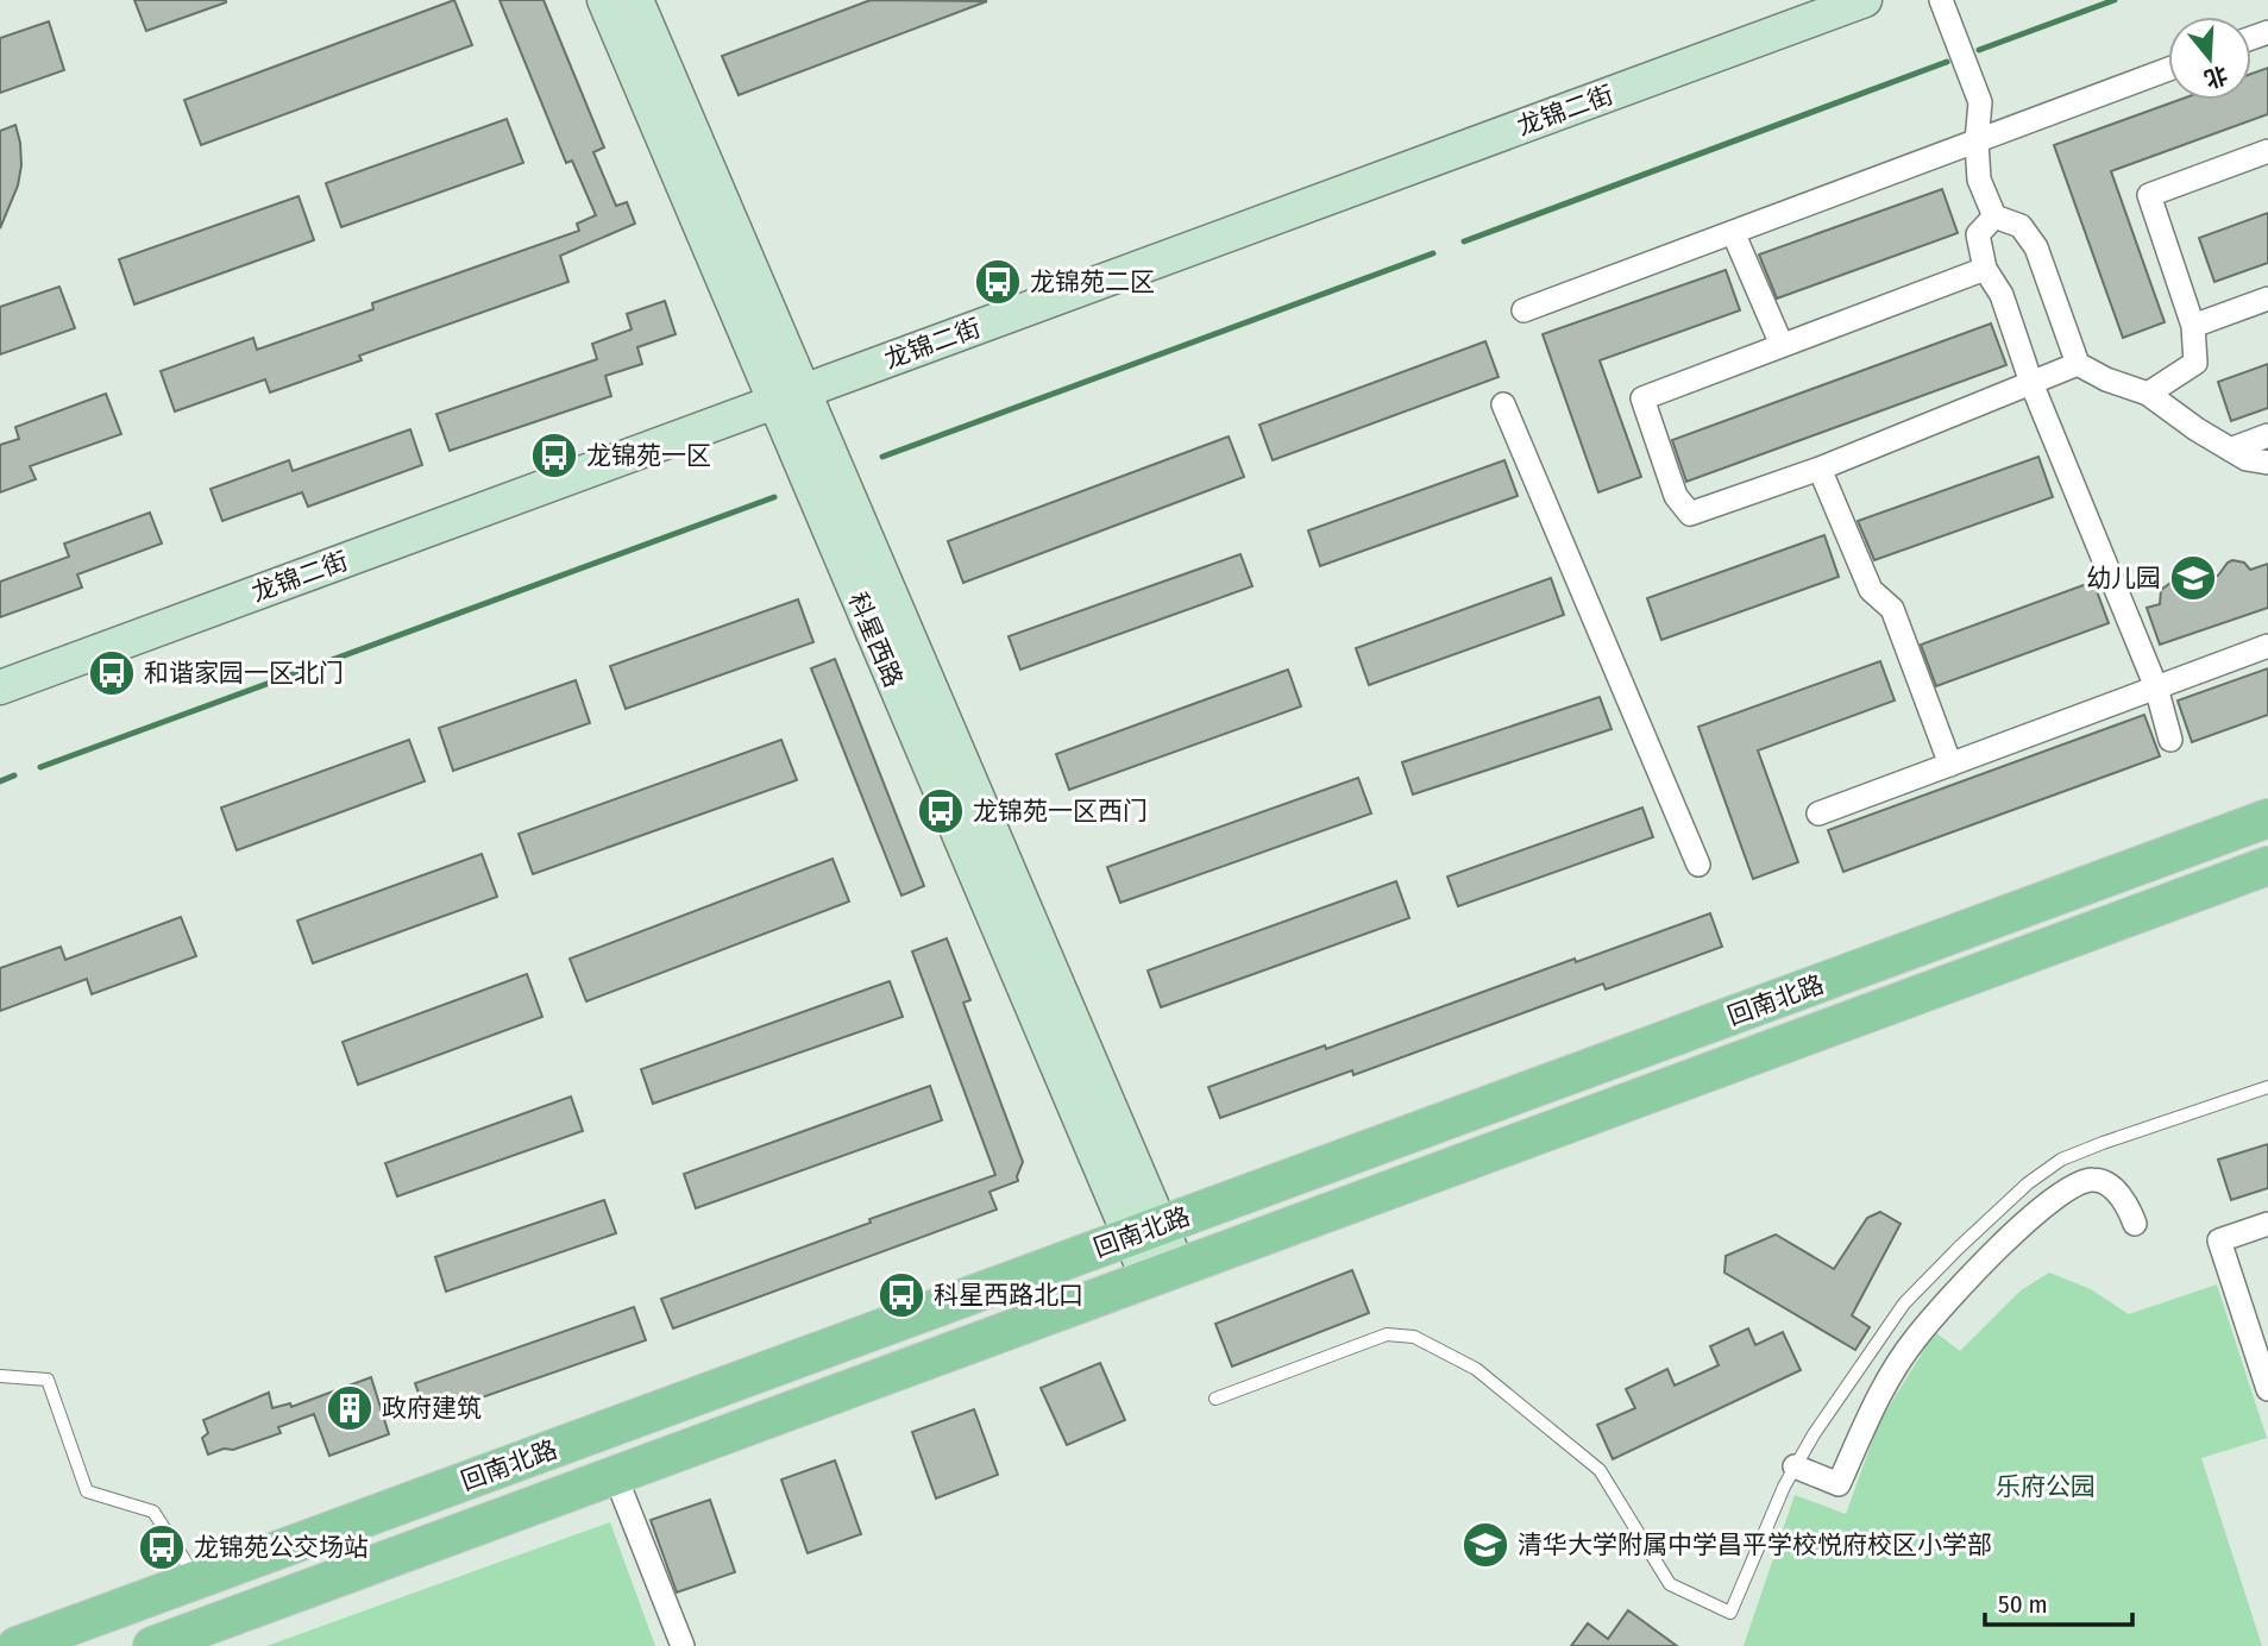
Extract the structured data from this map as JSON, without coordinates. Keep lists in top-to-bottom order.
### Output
{
  "streets": {
    "main road": ["回南北路"],
    "street": ["龙锦二街", "科星西路"]
  },
  "crossings": [
    ["龙锦二街", "科星西路"],
    ["科星西路", "回南北路"]
  ],
  "parks": ["乐府公园"],
  "places": {
    "bus stop": [
      "龙锦苑二区",
      "龙锦苑一区",
      "和谐家园一区北门",
      "龙锦苑一区西门",
      "科星西路北口",
      "龙锦苑公交场站"
    ],
    "school or university": ["幼儿园", "清华大学附属中学昌平学校悦府校区小学部"],
    "building": ["政府建筑"]
  },
  "scale_bar": "50 m",
  "north": "bottom"
}
